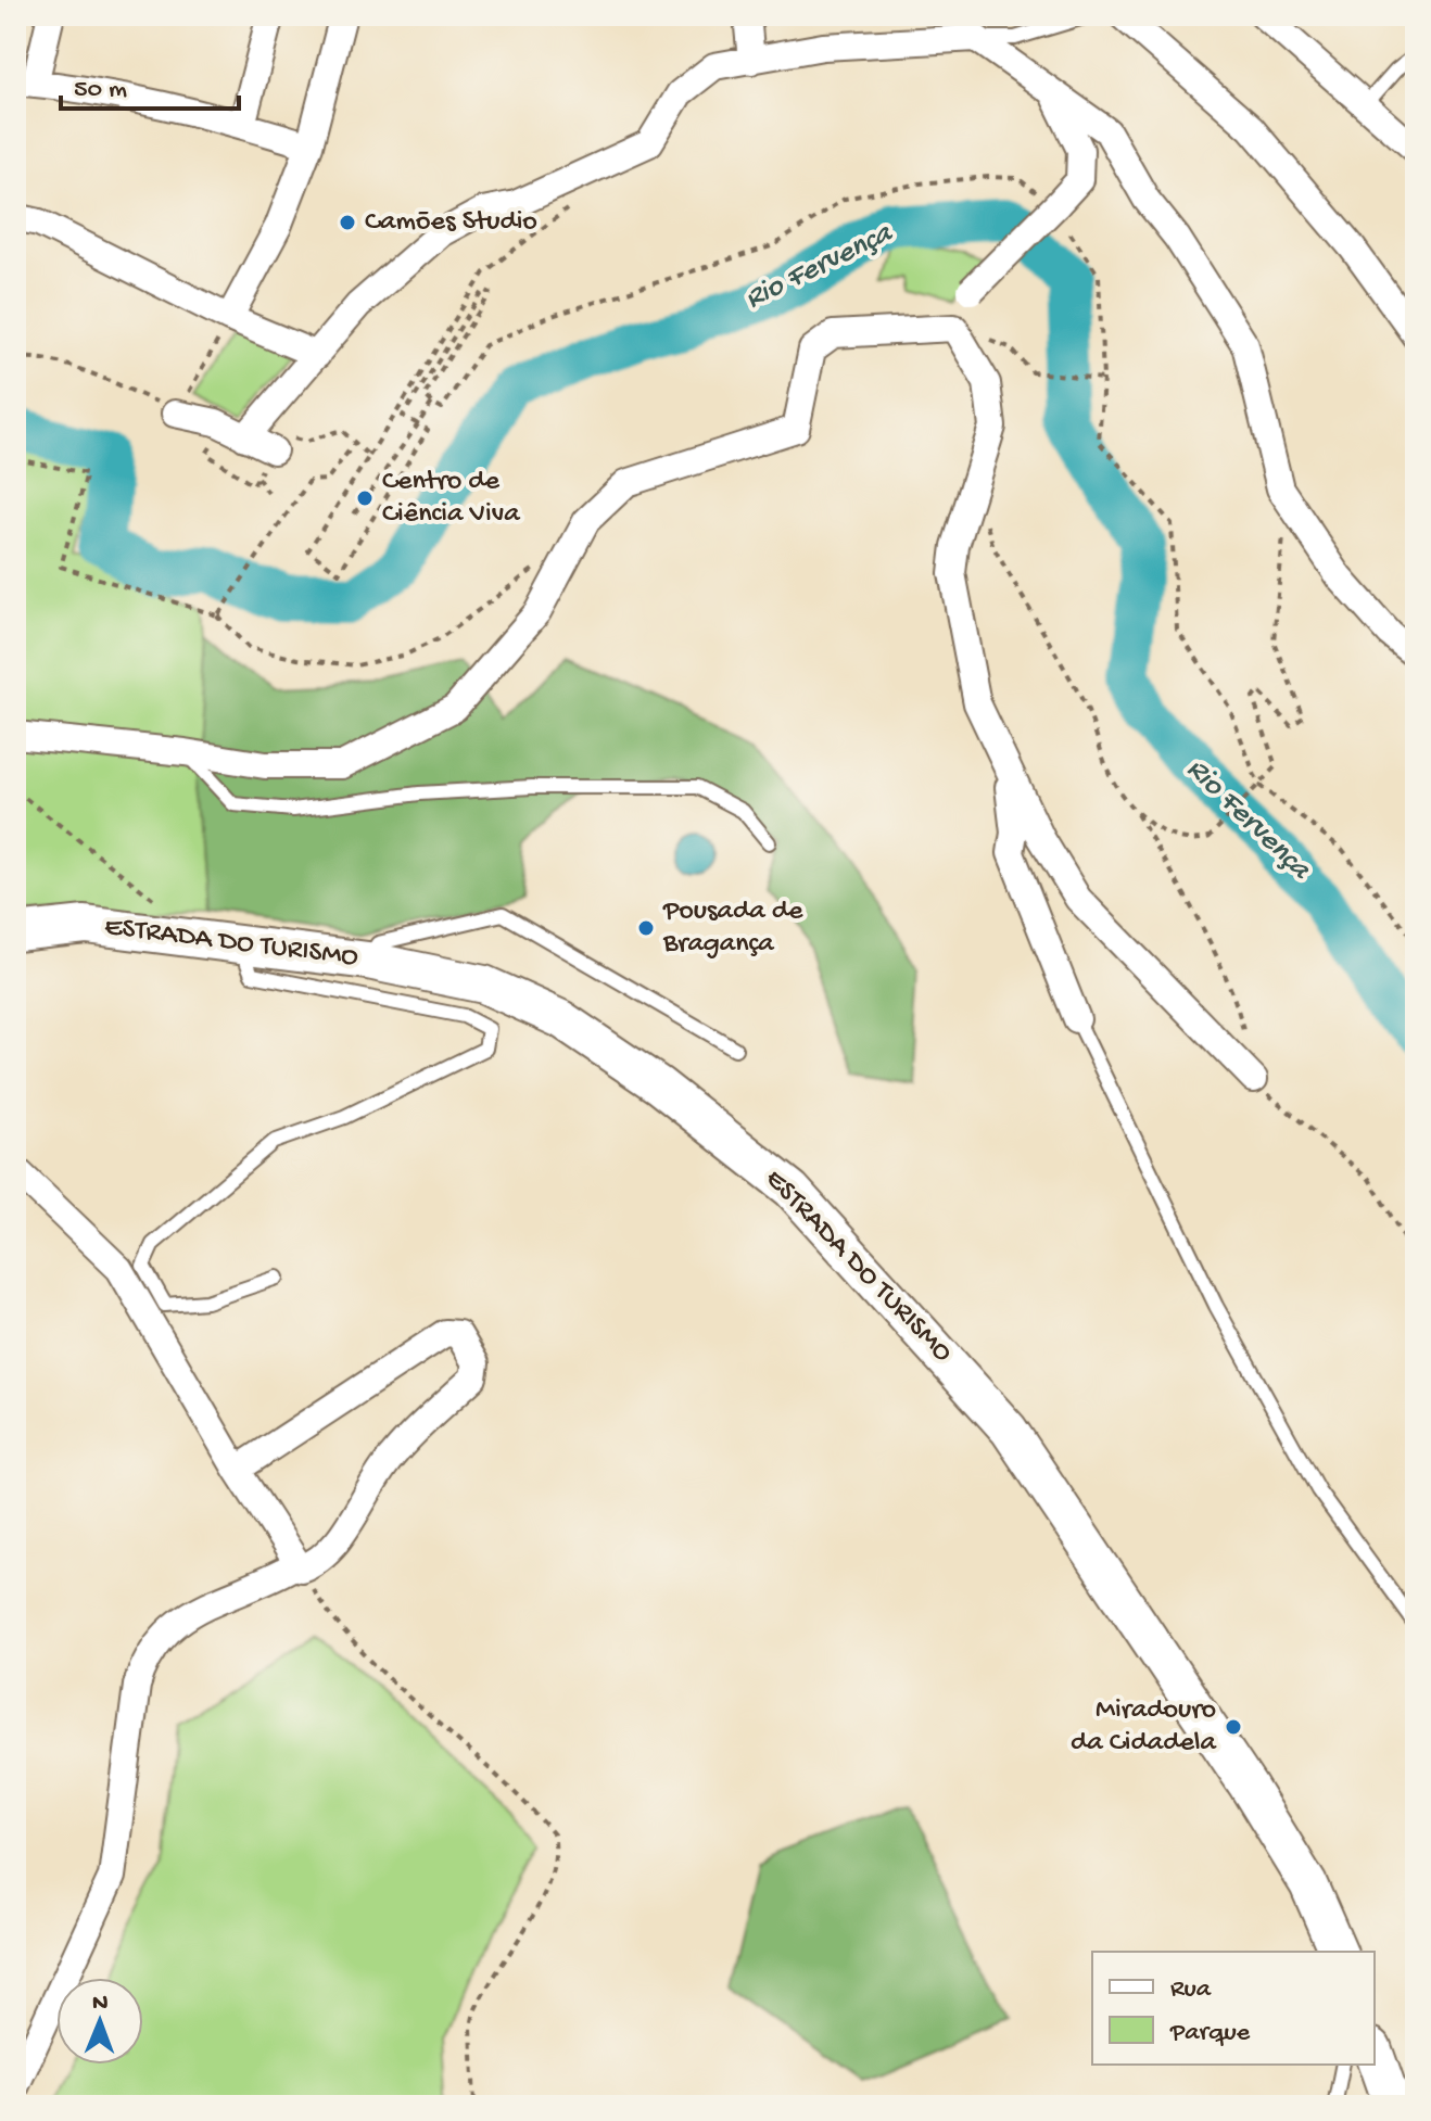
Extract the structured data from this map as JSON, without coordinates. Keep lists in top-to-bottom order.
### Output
{
  "streets": {
    "street": ["ESTRADA DO TURISMO"]
  },
  "water": ["Rio Fervença"],
  "places": [
    "Camões Studio",
    "Centro de Ciência Viva",
    "Pousada de Bragança",
    "Miradouro da Cidadela"
  ],
  "legend": ["Rua", "Parque"],
  "scale_bar": "50 m",
  "north": "top"
}
